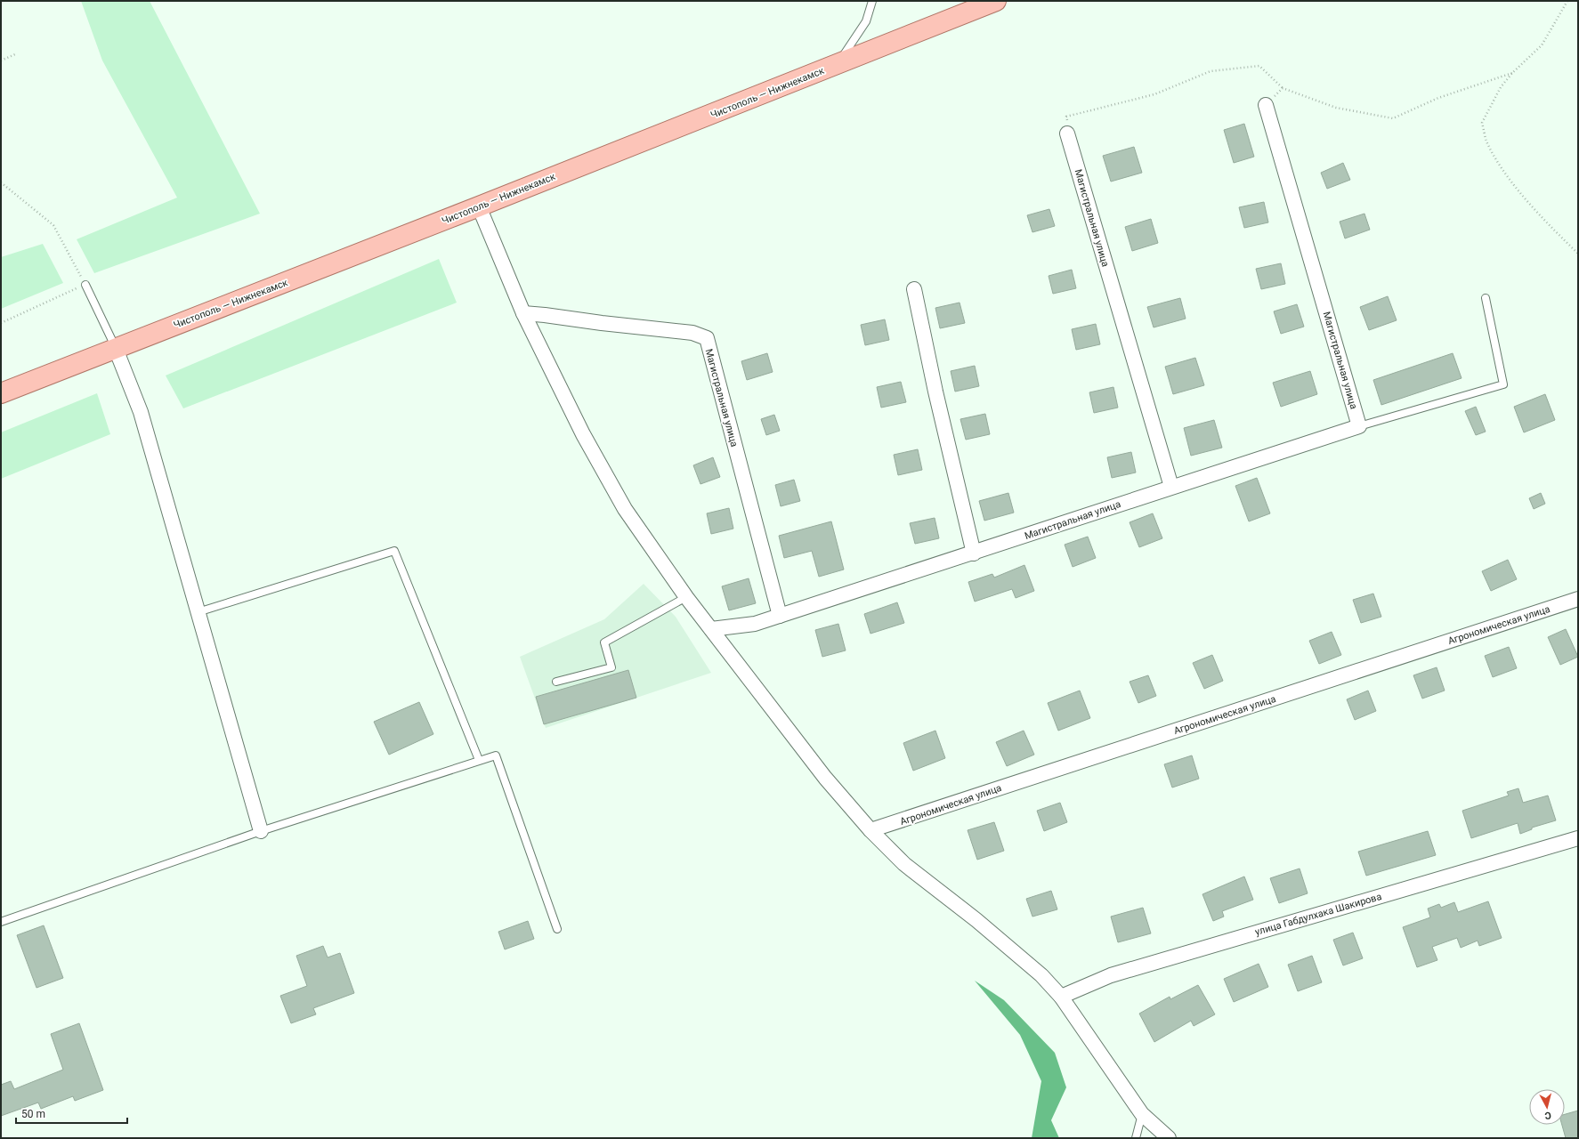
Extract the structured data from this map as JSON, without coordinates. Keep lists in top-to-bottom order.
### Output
{
  "streets": {
    "main road": ["Чистополь — Нижнекамск"],
    "street": ["Магистральная улица", "Агрономическая улица", "улица Габдулхака Шакирова"]
  },
  "scale_bar": "50 m",
  "north": "bottom"
}
